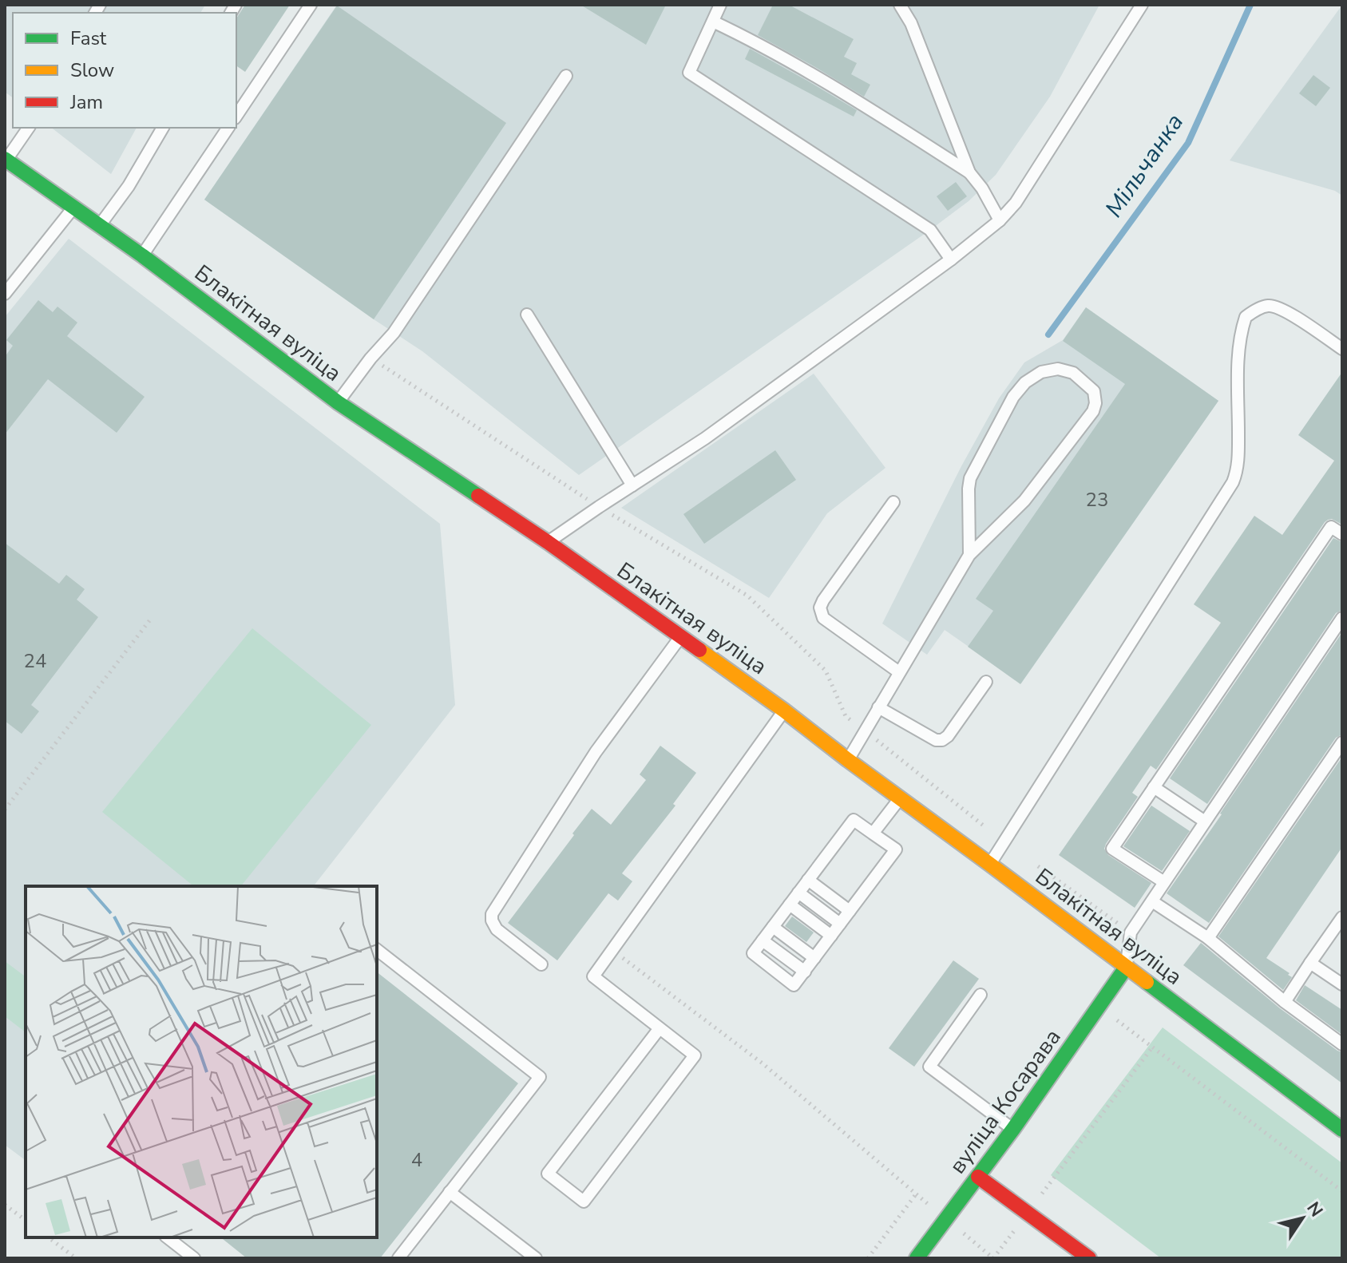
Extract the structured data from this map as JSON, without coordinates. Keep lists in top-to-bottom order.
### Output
{
  "streets": {
    "street": ["Блакітная вуліца", "вуліца Косарава"]
  },
  "crossings": [
    ["Блакітная вуліца", "вуліца Косарава"]
  ],
  "water": ["Мільчанка"],
  "house_numbers": ["23", "24", "4"],
  "legend": ["Fast", "Slow", "Jam"],
  "north": "top right"
}
